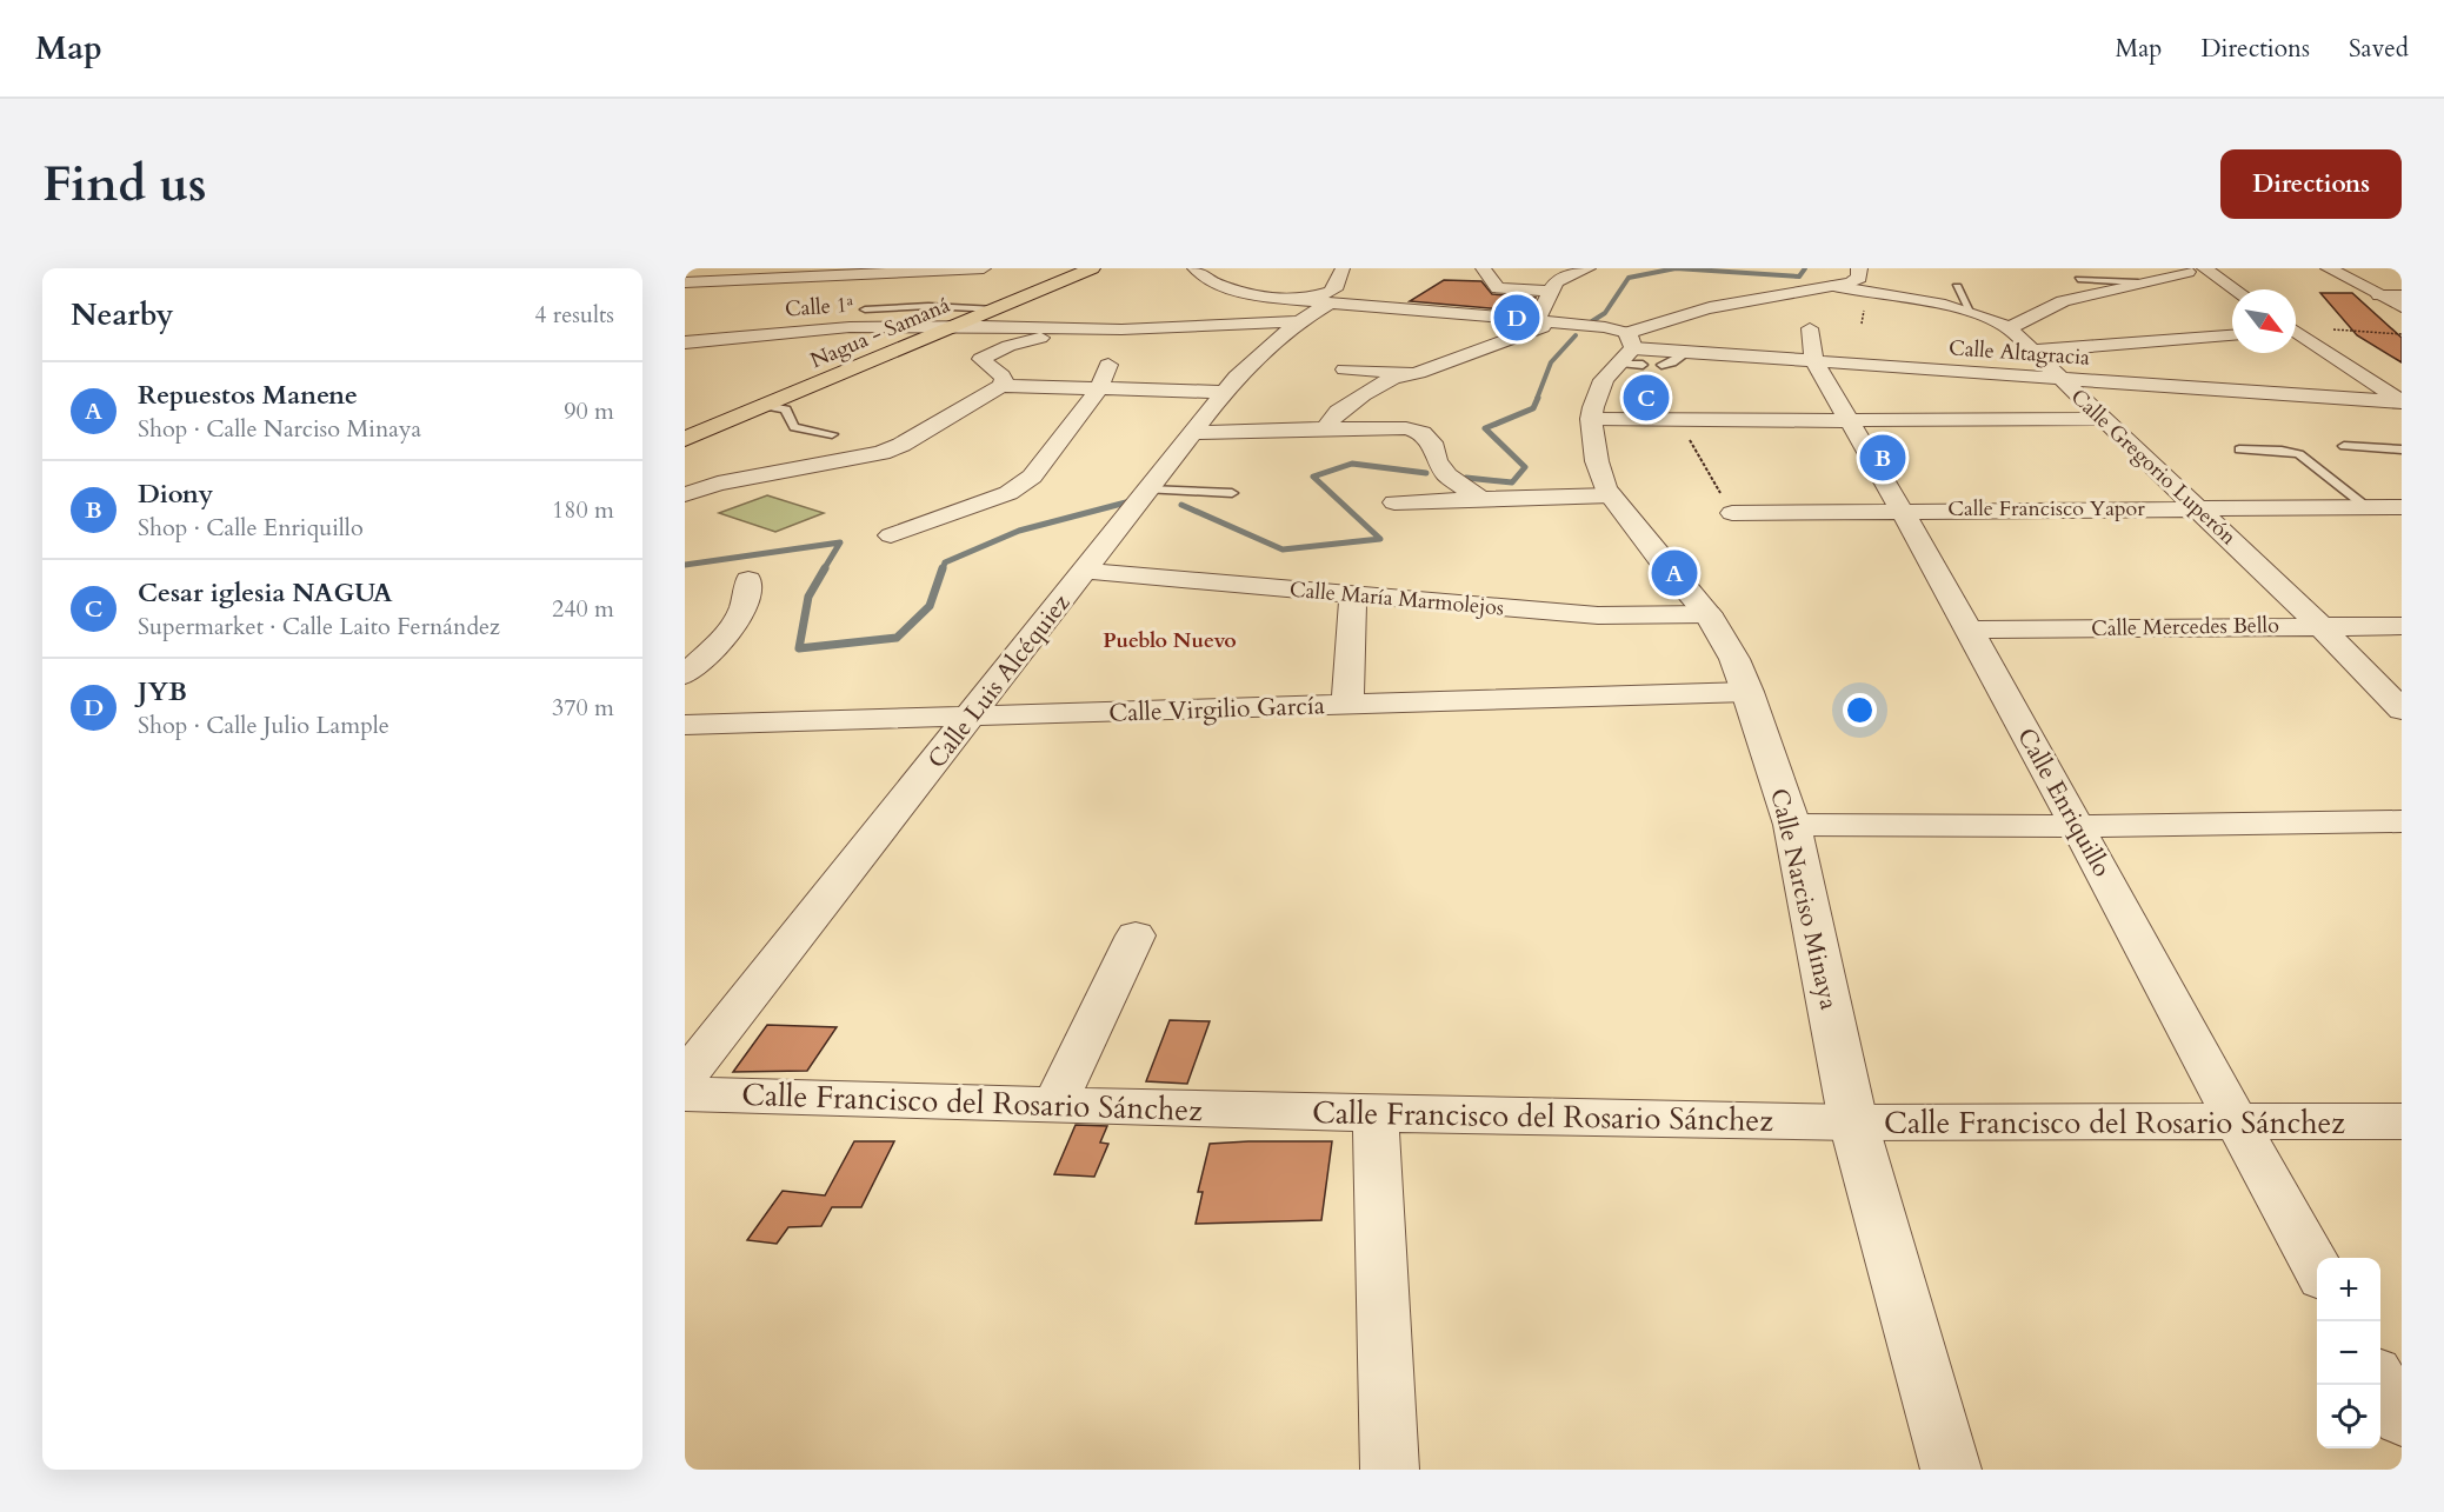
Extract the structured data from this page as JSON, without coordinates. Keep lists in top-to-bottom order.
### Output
{
  "streets": {
    "main road": ["Nagua - Samaná"],
    "street": [
      "Calle 1ª",
      "Calle Altagracia",
      "Calle Gregorio Luperón",
      "Calle Francisco Yapor",
      "Calle María Marmolejos",
      "Calle Mercedes Bello",
      "Calle Luis Alcéquiez",
      "Calle Virgilio García",
      "Calle Enriquillo",
      "Calle Narciso Minaya",
      "Calle Francisco del Rosario Sánchez"
    ]
  },
  "crossings": [
    ["Calle 1ª", "Nagua - Samaná"],
    ["Calle Altagracia", "Calle Gregorio Luperón"],
    ["Calle Altagracia", "Calle Luis Alcéquiez"],
    ["Calle Altagracia", "Calle Enriquillo"],
    ["Calle Altagracia", "Calle Narciso Minaya"],
    ["Calle Gregorio Luperón", "Calle Francisco Yapor"],
    ["Calle Gregorio Luperón", "Calle Mercedes Bello"],
    ["Calle Francisco Yapor", "Calle Enriquillo"],
    ["Calle María Marmolejos", "Calle Luis Alcéquiez"],
    ["Calle María Marmolejos", "Calle Narciso Minaya"],
    ["Calle Mercedes Bello", "Calle Enriquillo"],
    ["Calle Luis Alcéquiez", "Calle Virgilio García"],
    ["Calle Virgilio García", "Calle Narciso Minaya"],
    ["Calle Enriquillo", "Calle Francisco del Rosario Sánchez"],
    ["Calle Narciso Minaya", "Calle Francisco del Rosario Sánchez"]
  ],
  "districts": ["Pueblo Nuevo"],
  "north": "bottom right",
  "page": {
    "header": "Map",
    "nav": ["Map", "Directions", "Saved"],
    "buttons": "Directions",
    "title": "Find us",
    "heading": ["Nearby", "4 results"],
    "pins": [
      "D",
      "C",
      "B",
      "A"
    ],
    "list": [
      {
        "mark": "A",
        "name": "Repuestos Manene",
        "note": "Shop · Calle Narciso Minaya",
        "value": "90 m"
      },
      {
        "mark": "B",
        "name": "Diony",
        "note": "Shop · Calle Enriquillo",
        "value": "180 m"
      },
      {
        "mark": "C",
        "name": "Cesar iglesia NAGUA",
        "note": "Supermarket · Calle Laito Fernández",
        "value": "240 m"
      },
      {
        "mark": "D",
        "name": "JYB",
        "note": "Shop · Calle Julio Lample",
        "value": "370 m"
      }
    ],
    "map_buttons": ["+", "−"]
  }
}
